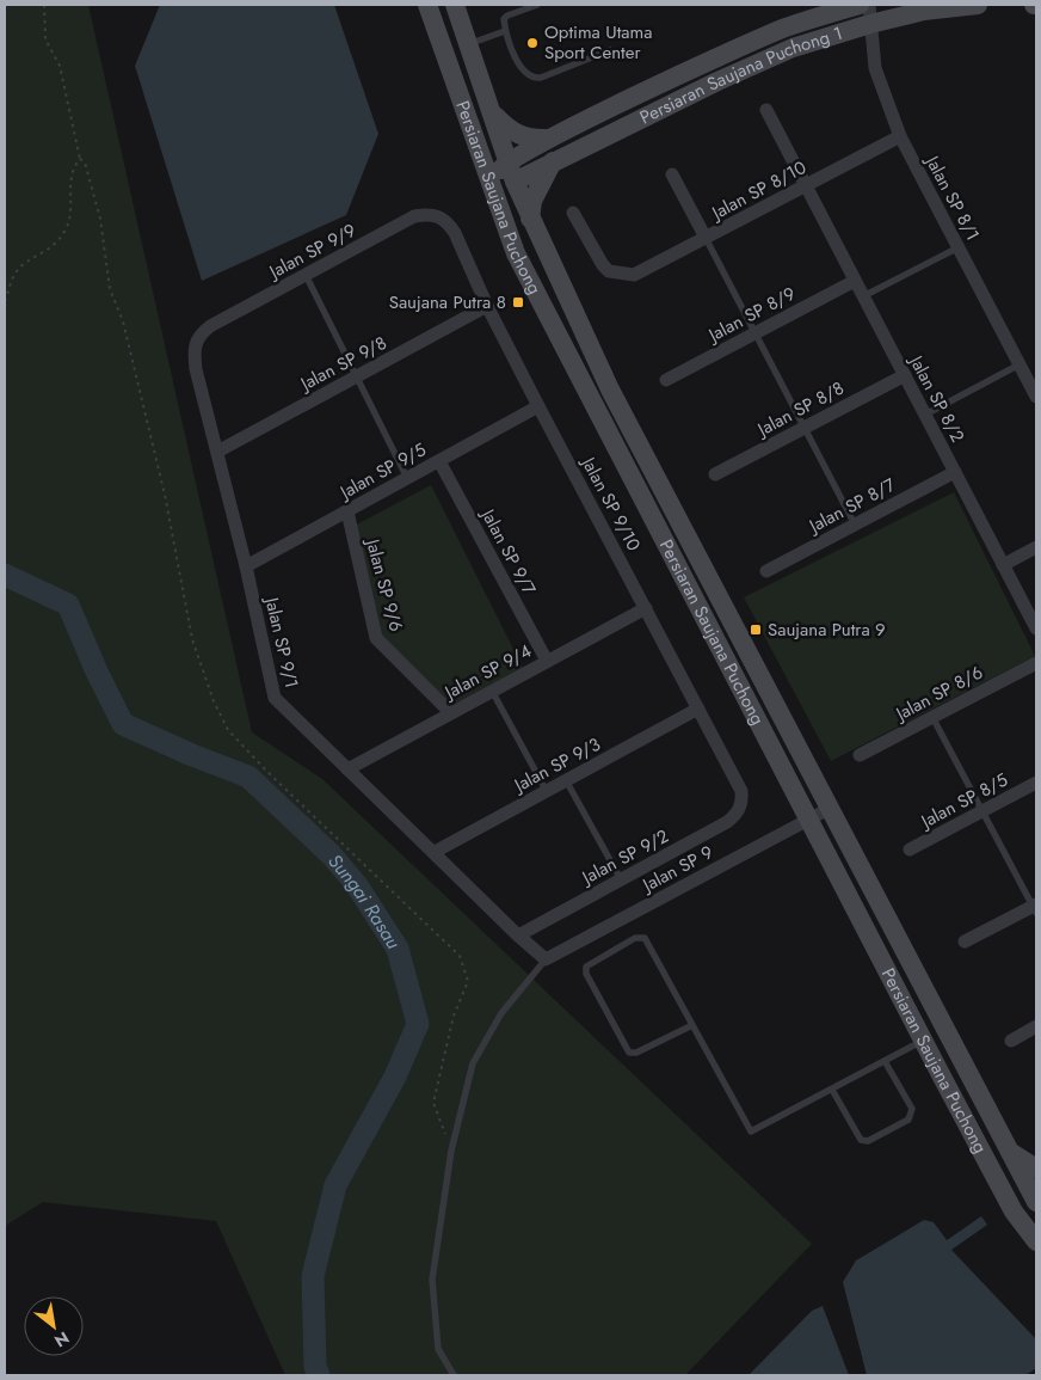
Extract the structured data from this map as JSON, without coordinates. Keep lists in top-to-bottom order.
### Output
{
  "streets": {
    "street": [
      "Persiaran Saujana Puchong 1",
      "Jalan SP 8/10",
      "Persiaran Saujana Puchong",
      "Jalan SP 8/1",
      "Jalan SP 9/9",
      "Jalan SP 8/9",
      "Jalan SP 9/8",
      "Jalan SP 8/2",
      "Jalan SP 8/8",
      "Jalan SP 9/5",
      "Jalan SP 9/10",
      "Jalan SP 8/7",
      "Jalan SP 9/7",
      "Jalan SP 9/6",
      "Jalan SP 9/1",
      "Jalan SP 9/4",
      "Jalan SP 8/6",
      "Jalan SP 9/3",
      "Jalan SP 8/5",
      "Jalan SP 9/2",
      "Jalan SP 9"
    ]
  },
  "crossings": [
    ["Persiaran Saujana Puchong 1", "Persiaran Saujana Puchong"],
    ["Persiaran Saujana Puchong 1", "Jalan SP 8/1"],
    ["Jalan SP 8/10", "Jalan SP 8/1"],
    ["Jalan SP 8/10", "Jalan SP 8/2"],
    ["Persiaran Saujana Puchong", "Jalan SP 9"],
    ["Jalan SP 9/9", "Jalan SP 9/10"],
    ["Jalan SP 9/9", "Jalan SP 9/1"],
    ["Jalan SP 8/9", "Jalan SP 8/2"],
    ["Jalan SP 9/8", "Jalan SP 9/10"],
    ["Jalan SP 9/8", "Jalan SP 9/1"],
    ["Jalan SP 8/2", "Jalan SP 8/8"],
    ["Jalan SP 8/2", "Jalan SP 8/7"],
    ["Jalan SP 9/5", "Jalan SP 9/10"],
    ["Jalan SP 9/5", "Jalan SP 9/7"],
    ["Jalan SP 9/5", "Jalan SP 9/6"],
    ["Jalan SP 9/5", "Jalan SP 9/1"],
    ["Jalan SP 9/10", "Jalan SP 9/4"],
    ["Jalan SP 9/10", "Jalan SP 9/3"],
    ["Jalan SP 9/10", "Jalan SP 9/2"],
    ["Jalan SP 9/7", "Jalan SP 9/4"],
    ["Jalan SP 9/6", "Jalan SP 9/4"],
    ["Jalan SP 9/1", "Jalan SP 9/4"],
    ["Jalan SP 9/1", "Jalan SP 9/3"],
    ["Jalan SP 9/1", "Jalan SP 9/2"],
    ["Jalan SP 9/1", "Jalan SP 9"]
  ],
  "water": ["Sungai Rasau"],
  "places": {
    "other": ["Optima Utama Sport Center"],
    "transit": ["Saujana Putra 8", "Saujana Putra 9"]
  },
  "north": "bottom right"
}
